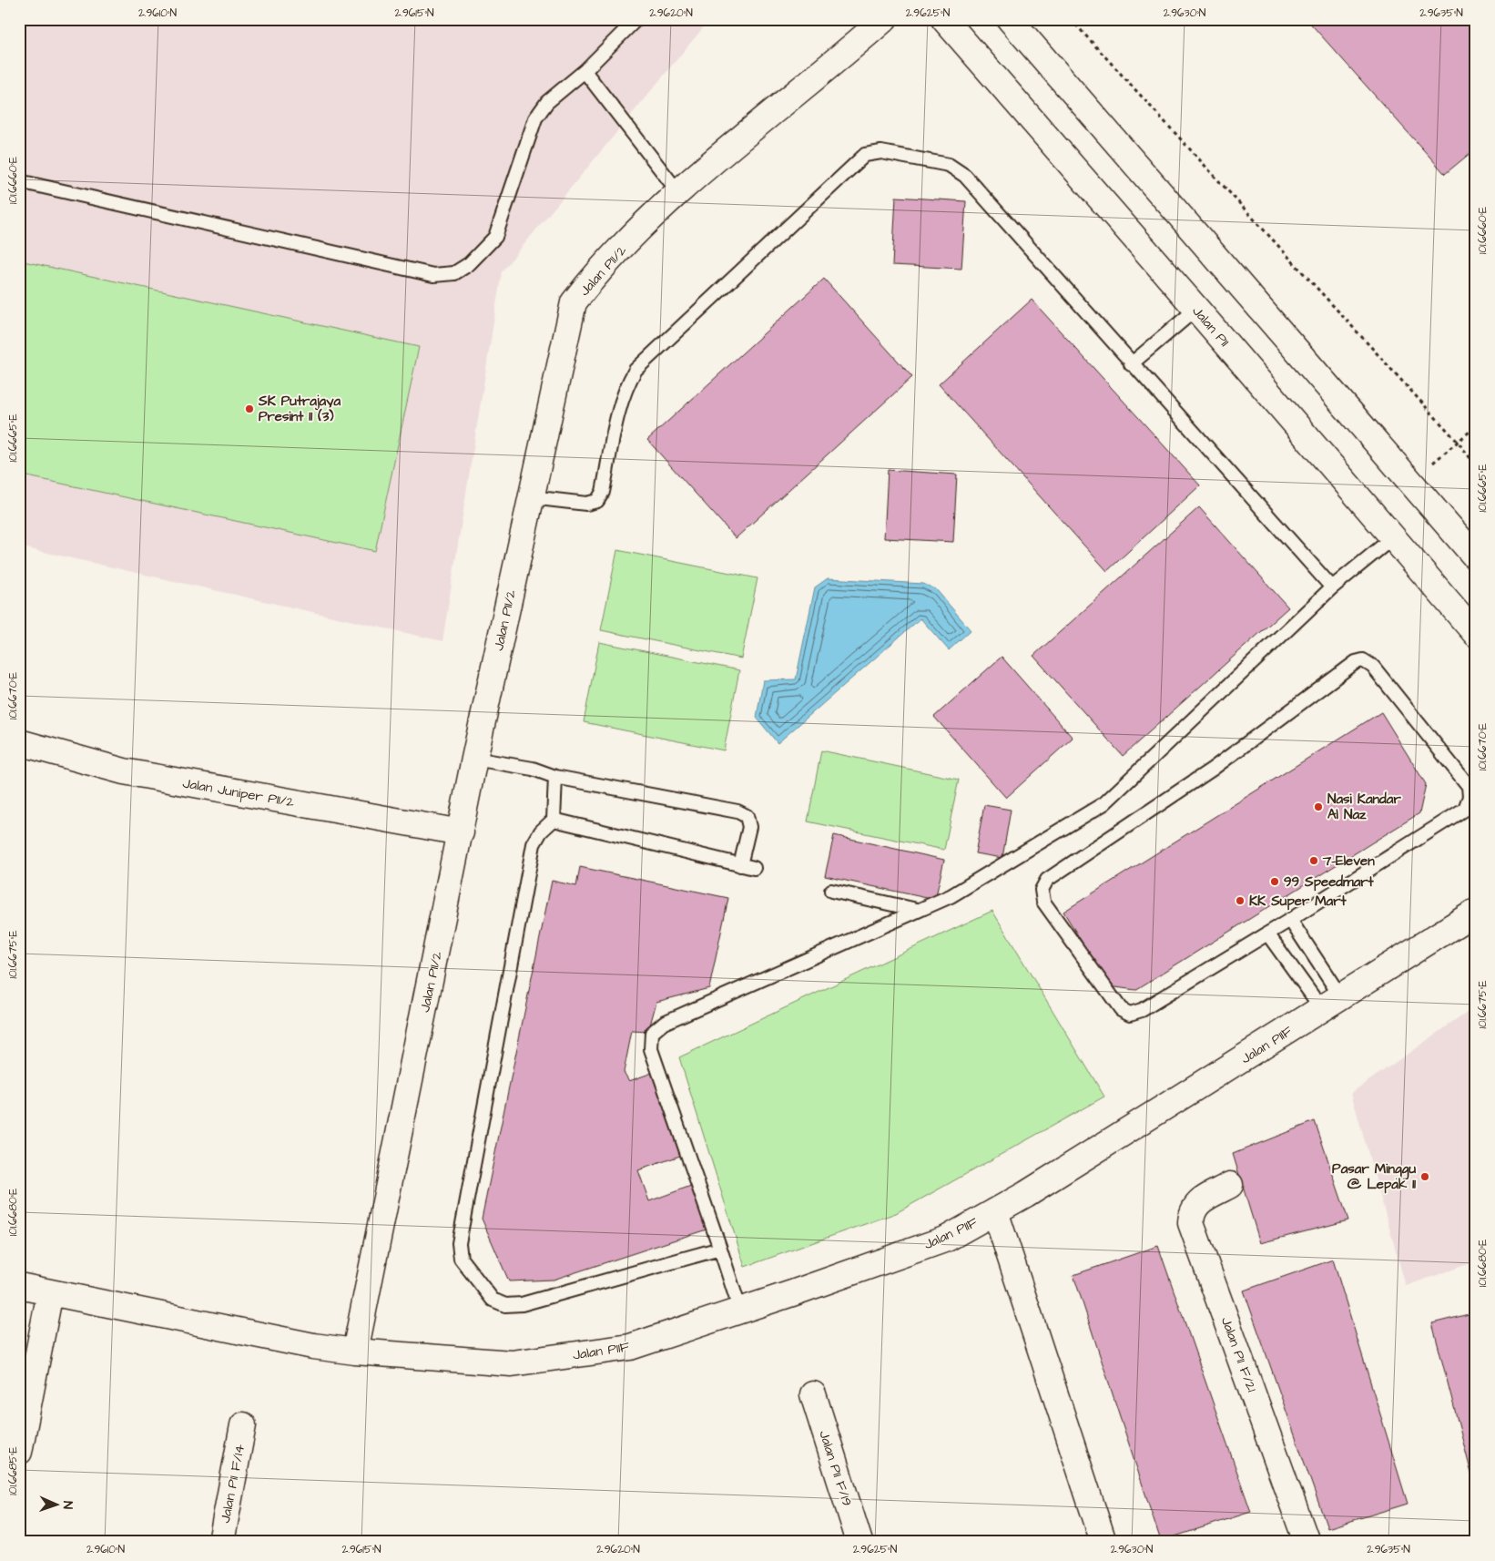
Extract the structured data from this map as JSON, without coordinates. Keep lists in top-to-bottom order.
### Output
{
  "streets": {
    "street": [
      "Jalan P11/2",
      "Jalan P11",
      "Jalan Juniper P11/2",
      "Jalan P11F",
      "Jalan P11 F/21",
      "Jalan P11 F/19",
      "Jalan P11 F/14"
    ]
  },
  "crossings": [
    ["Jalan P11/2", "Jalan Juniper P11/2"],
    ["Jalan P11/2", "Jalan P11F"]
  ],
  "places": [
    "SK Putrajaya Presint 11 (3)",
    "Nasi Kandar Al Naz",
    "7-Eleven",
    "99 Speedmart",
    "KK Super Mart",
    "Pasar Minggu @ Lepak 11"
  ],
  "north": "right",
  "coordinates": [
    "2.9610°N",
    "2.9615°N",
    "2.9620°N",
    "2.9625°N",
    "2.9630°N",
    "2.9635°N",
    "101.6660°E",
    "101.6665°E",
    "101.6670°E",
    "101.6675°E",
    "101.6680°E",
    "101.6685°E"
  ]
}
